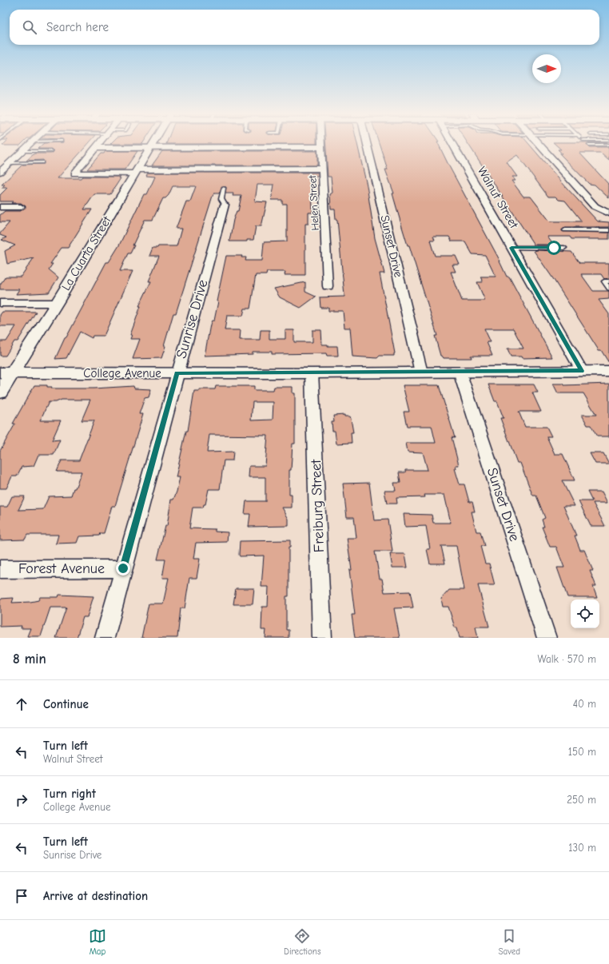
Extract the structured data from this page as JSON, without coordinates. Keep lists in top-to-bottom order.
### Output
{
  "streets": {
    "street": [
      "Walnut Street",
      "Helen Street",
      "Sunset Drive",
      "La Cuarta Street",
      "Sunrise Drive",
      "College Avenue",
      "Freiburg Street",
      "Forest Avenue"
    ]
  },
  "crossings": [
    ["Walnut Street", "College Avenue"],
    ["Sunset Drive", "College Avenue"],
    ["La Cuarta Street", "College Avenue"],
    ["Sunrise Drive", "College Avenue"],
    ["Sunrise Drive", "Forest Avenue"],
    ["College Avenue", "Freiburg Street"]
  ],
  "north": "right",
  "page": {
    "search": "Search here",
    "heading": ["8 min", "Walk · 570 m"],
    "list": [
      ["Continue", "40 m"],
      ["Turn left", "Walnut Street", "150 m"],
      ["Turn right", "College Avenue", "250 m"],
      ["Turn left", "Sunrise Drive", "130 m"],
      "Arrive at destination"
    ],
    "nav": ["Map", "Directions", "Saved"]
  }
}
